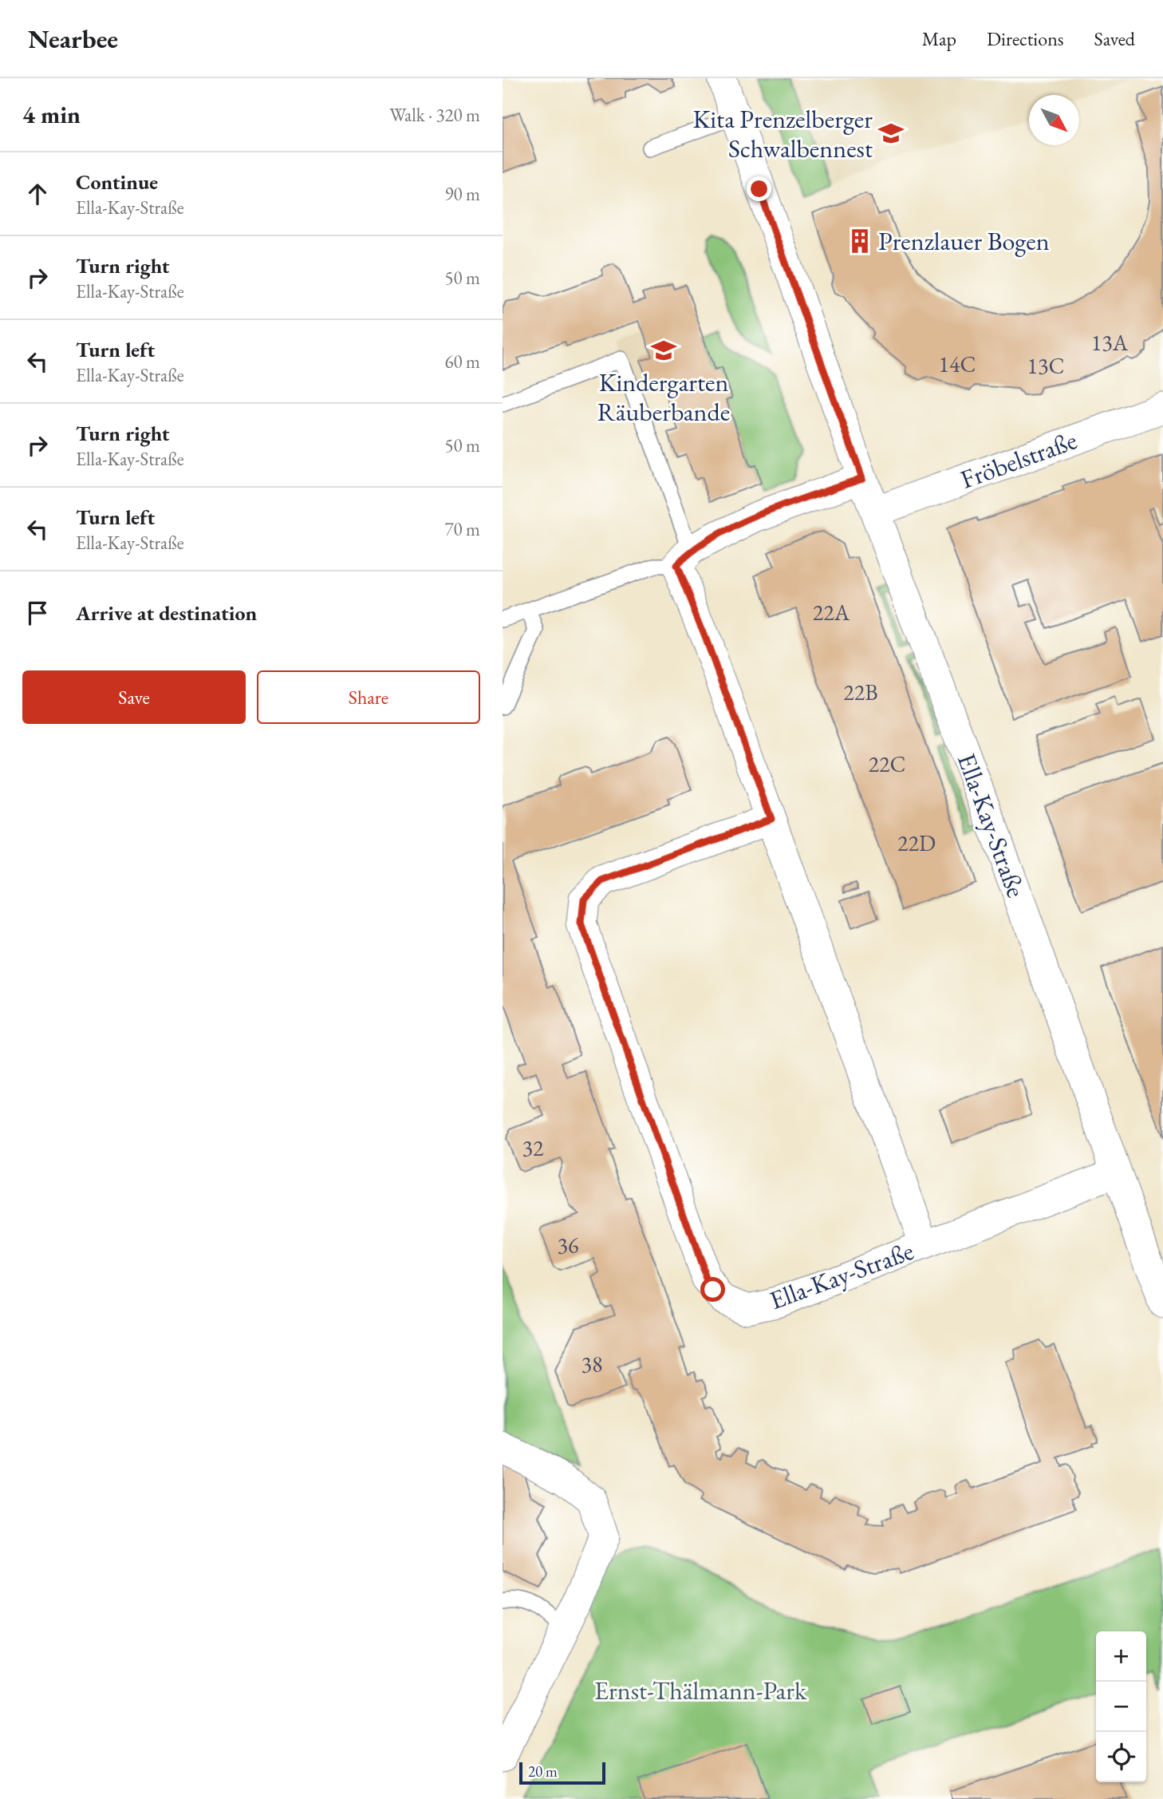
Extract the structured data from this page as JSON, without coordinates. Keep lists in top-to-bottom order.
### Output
{
  "streets": {
    "street": ["Fröbelstraße", "Ella-Kay-Straße"]
  },
  "crossings": [
    ["Fröbelstraße", "Ella-Kay-Straße"]
  ],
  "parks": ["Ernst-Thälmann-Park"],
  "places": {
    "school or university": ["Kita Prenzelberger Schwalbennest", "Kindergarten Räuberbande"],
    "building": ["Prenzlauer Bogen"]
  },
  "house_numbers": [
    "13A",
    "14C",
    "13C",
    "22A",
    "22B",
    "22C",
    "22D",
    "32",
    "36",
    "38"
  ],
  "scale_bar": "20 m",
  "north": "bottom right",
  "page": {
    "header": "Nearbee",
    "nav": ["Map", "Directions", "Saved"],
    "heading": ["4 min", "Walk · 320 m"],
    "list": [
      ["Continue", "Ella-Kay-Straße", "90 m"],
      ["Turn right", "Ella-Kay-Straße", "50 m"],
      ["Turn left", "Ella-Kay-Straße", "60 m"],
      ["Turn right", "Ella-Kay-Straße", "50 m"],
      ["Turn left", "Ella-Kay-Straße", "70 m"],
      "Arrive at destination"
    ],
    "buttons": ["Save", "Share"],
    "map_buttons": ["+", "−"],
    "scale": "20 m"
  }
}
